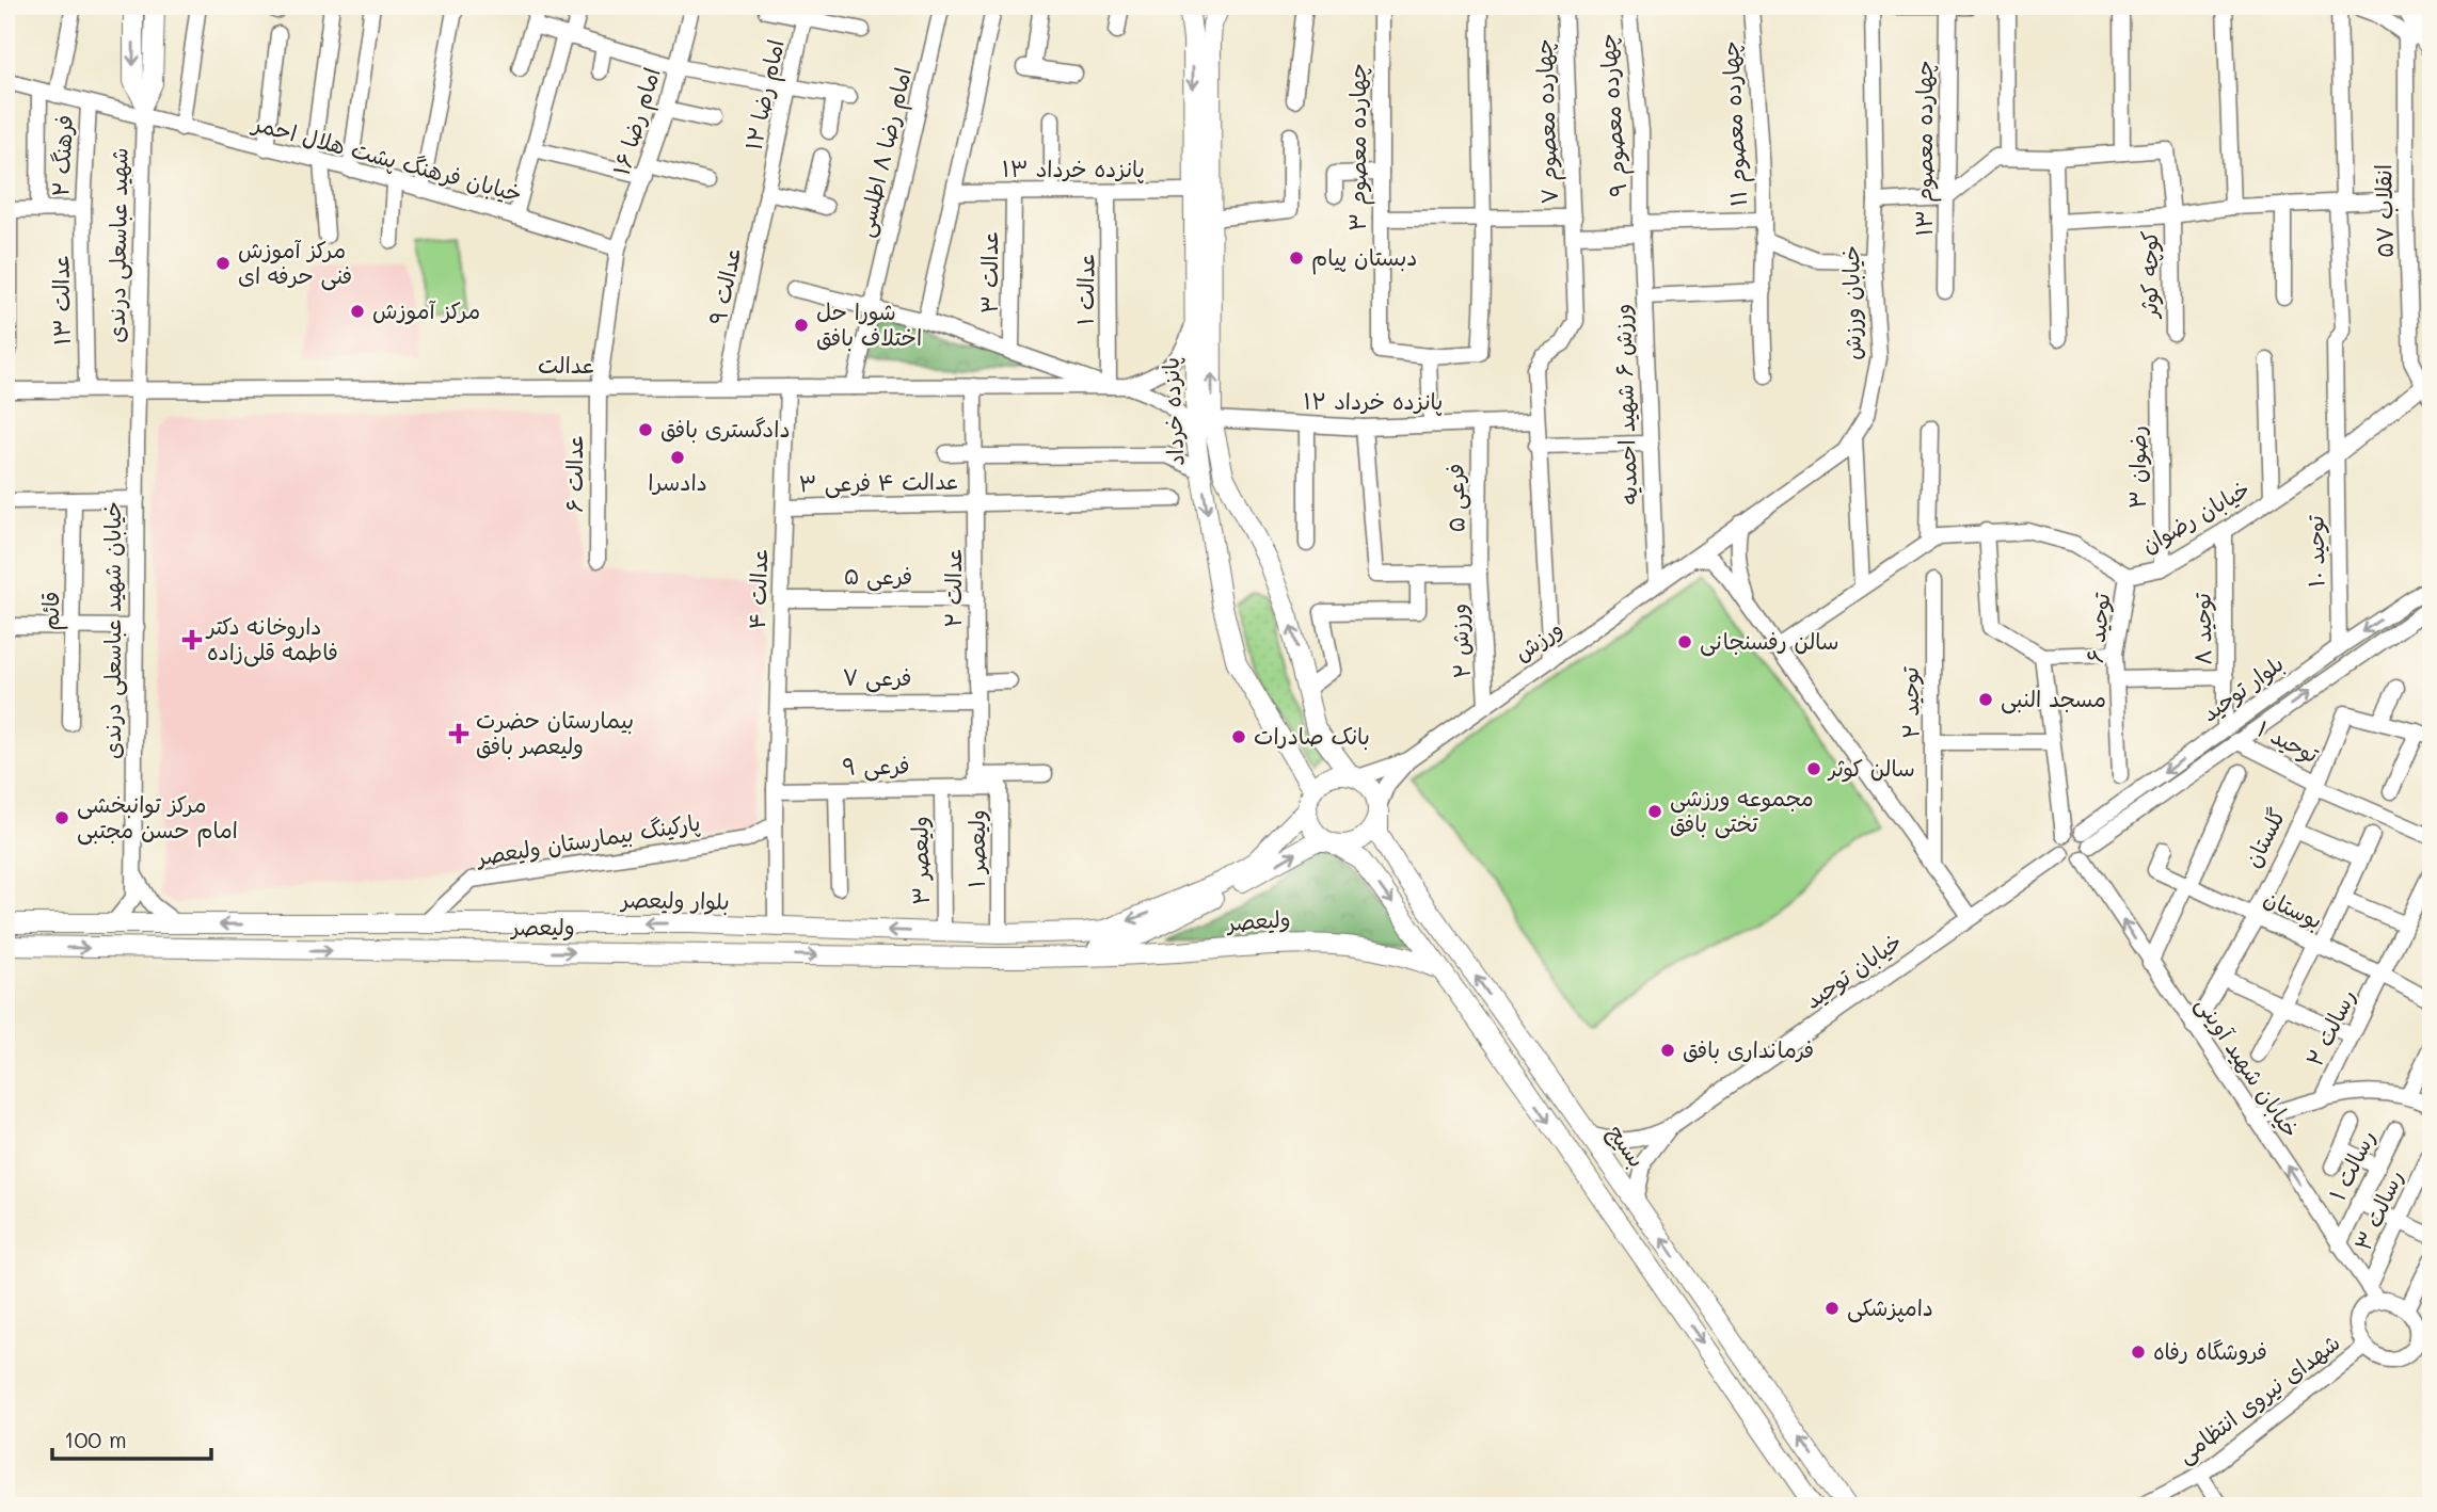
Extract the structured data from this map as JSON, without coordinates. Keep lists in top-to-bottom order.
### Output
{
  "streets": {
    "main road": [
      "پانزده خرداد",
      "بلوار ولیعصر",
      "ولیعصر",
      "بسیج"
    ],
    "street": [
      "امام رضا ۱۲",
      "چهارده معصوم ۹",
      "امام رضا ۱۶",
      "چهارده معصوم ۷",
      "چهارده معصوم ۱۱",
      "چهارده معصوم ۳",
      "چهارده معصوم ۱۳",
      "امام رضا ۸ اطلسی",
      "فرهنگ ۲",
      "خیابان فرهنگ پشت هلال احمر",
      "پانزده خرداد ۱۳",
      "انقلاب ۵۷",
      "شهید عباسعلی درندی",
      "عدالت ۳",
      "کوچه کوثر",
      "عدالت ۹",
      "عدالت ۱",
      "عدالت ۱۳",
      "خیابان ورزش",
      "عدالت",
      "پانزده خرداد ۱۲",
      "ورزش ۶ شهید احمدیه",
      "رضوان ۳",
      "عدالت ۶",
      "عدالت ۴ فرعی ۳",
      "فرعی ۵",
      "خیابان رضوان",
      "توحید ۱۰",
      "عدالت ۲",
      "عدالت ۴",
      "قائم",
      "توحید ۶",
      "توحید ۸",
      "خیابان شهید عباسعلی درندی",
      "ورزش ۲",
      "ورزش",
      "فرعی ۷",
      "بلوار توحید",
      "توحید ۲",
      "توحید ۱",
      "فرعی ۹",
      "گلستان",
      "پارکینگ بیمارستان ولیعصر",
      "ولیعصر ۱",
      "ولیعصر ۳",
      "بوستان",
      "خیابان توحید",
      "رسالت ۲",
      "خیابان شهید آوینی",
      "رسالت ۱",
      "رسالت ۳",
      "شهدای نیروی انتظامی"
    ]
  },
  "crossings": [
    ["امام رضا ۱۲", "عدالت ۹"],
    ["چهارده معصوم ۹", "ورزش ۶ شهید احمدیه"],
    ["امام رضا ۱۶", "خیابان فرهنگ پشت هلال احمر"],
    ["امام رضا ۱۶", "عدالت"],
    ["امام رضا ۱۶", "عدالت ۶"],
    ["چهارده معصوم ۷", "پانزده خرداد ۱۲"],
    ["چهارده معصوم ۷", "ورزش"],
    ["امام رضا ۸ اطلسی", "عدالت ۳"],
    ["امام رضا ۸ اطلسی", "عدالت"],
    ["فرهنگ ۲", "خیابان فرهنگ پشت هلال احمر"],
    ["فرهنگ ۲", "عدالت ۱۳"],
    ["خیابان فرهنگ پشت هلال احمر", "شهید عباسعلی درندی"],
    ["پانزده خرداد ۱۳", "عدالت ۳"],
    ["پانزده خرداد ۱۳", "عدالت ۱"],
    ["پانزده خرداد ۱۳", "پانزده خرداد"],
    ["انقلاب ۵۷", "خیابان رضوان"],
    ["شهید عباسعلی درندی", "عدالت"],
    ["شهید عباسعلی درندی", "خیابان شهید عباسعلی درندی"],
    ["عدالت ۳", "عدالت ۱"],
    ["عدالت ۳", "عدالت"],
    ["عدالت ۹", "عدالت"],
    ["عدالت ۱", "عدالت"],
    ["عدالت ۱۳", "عدالت"],
    ["خیابان ورزش", "ورزش"],
    ["عدالت", "پانزده خرداد"],
    ["عدالت", "عدالت ۶"],
    ["عدالت", "عدالت ۲"],
    ["عدالت", "عدالت ۴"],
    ["عدالت", "خیابان شهید عباسعلی درندی"],
    ["پانزده خرداد ۱۲", "پانزده خرداد"],
    ["پانزده خرداد ۱۲", "فرعی ۵"],
    ["ورزش ۶ شهید احمدیه", "ورزش"],
    ["پانزده خرداد", "ورزش"],
    ["پانزده خرداد", "بلوار ولیعصر"],
    ["پانزده خرداد", "ولیعصر"],
    ["پانزده خرداد", "بسیج"],
    ["رضوان ۳", "خیابان رضوان"],
    ["عدالت ۴ فرعی ۳", "عدالت ۲"],
    ["عدالت ۴ فرعی ۳", "عدالت ۴"],
    ["فرعی ۵", "عدالت ۲"],
    ["فرعی ۵", "عدالت ۴"],
    ["فرعی ۵", "ورزش ۲"],
    ["خیابان رضوان", "توحید ۱۰"],
    ["خیابان رضوان", "توحید ۶"],
    ["خیابان رضوان", "توحید ۸"],
    ["توحید ۱۰", "بلوار توحید"],
    ["عدالت ۲", "فرعی ۷"],
    ["عدالت ۲", "فرعی ۹"],
    ["عدالت ۲", "ولیعصر ۱"],
    ["عدالت ۴", "فرعی ۷"],
    ["عدالت ۴", "فرعی ۹"],
    ["عدالت ۴", "پارکینگ بیمارستان ولیعصر"],
    ["عدالت ۴", "بلوار ولیعصر"],
    ["توحید ۸", "بلوار توحید"],
    ["خیابان شهید عباسعلی درندی", "بلوار ولیعصر"],
    ["ورزش ۲", "ورزش"],
    ["ورزش", "بلوار ولیعصر"],
    ["ورزش", "ولیعصر"],
    ["ورزش", "بسیج"],
    ["بلوار توحید", "توحید ۱"],
    ["بلوار توحید", "خیابان شهید آوینی"],
    ["توحید ۱", "گلستان"],
    ["فرعی ۹", "ولیعصر ۱"],
    ["فرعی ۹", "ولیعصر ۳"],
    ["گلستان", "بوستان"],
    ["گلستان", "خیابان شهید آوینی"],
    ["پارکینگ بیمارستان ولیعصر", "بلوار ولیعصر"],
    ["ولیعصر ۱", "بلوار ولیعصر"],
    ["ولیعصر ۳", "بلوار ولیعصر"],
    ["بلوار ولیعصر", "ولیعصر"],
    ["بلوار ولیعصر", "بسیج"],
    ["بوستان", "رسالت ۲"],
    ["ولیعصر", "بسیج"],
    ["خیابان شهید آوینی", "رسالت ۱"],
    ["خیابان شهید آوینی", "رسالت ۳"],
    ["خیابان شهید آوینی", "شهدای نیروی انتظامی"],
    ["رسالت ۳", "شهدای نیروی انتظامی"]
  ],
  "one_way": ["بلوار ولیعصر", "ولیعصر", "خیابان شهید آوینی"],
  "places": {
    "other": [
      "دبستان پیام",
      "مرکز آموزش فنی حرفه ای",
      "مرکز آموزش",
      "شورا حل اختلاف بافق",
      "دادگستری بافق",
      "دادسرا",
      "سالن رفسنجانی",
      "مسجد النبی",
      "بانک صادرات",
      "سالن کوثر",
      "مجموعه ورزشی تختی بافق",
      "مرکز توانبخشی امام حسن مجتبی",
      "فرمانداری بافق",
      "دامپزشکی",
      "فروشگاه رفاه"
    ],
    "health": ["داروخانه دکتر فاطمه قلی‌زاده", "بیمارستان حضرت ولیعصر بافق"]
  },
  "scale_bar": "100 m"
}
